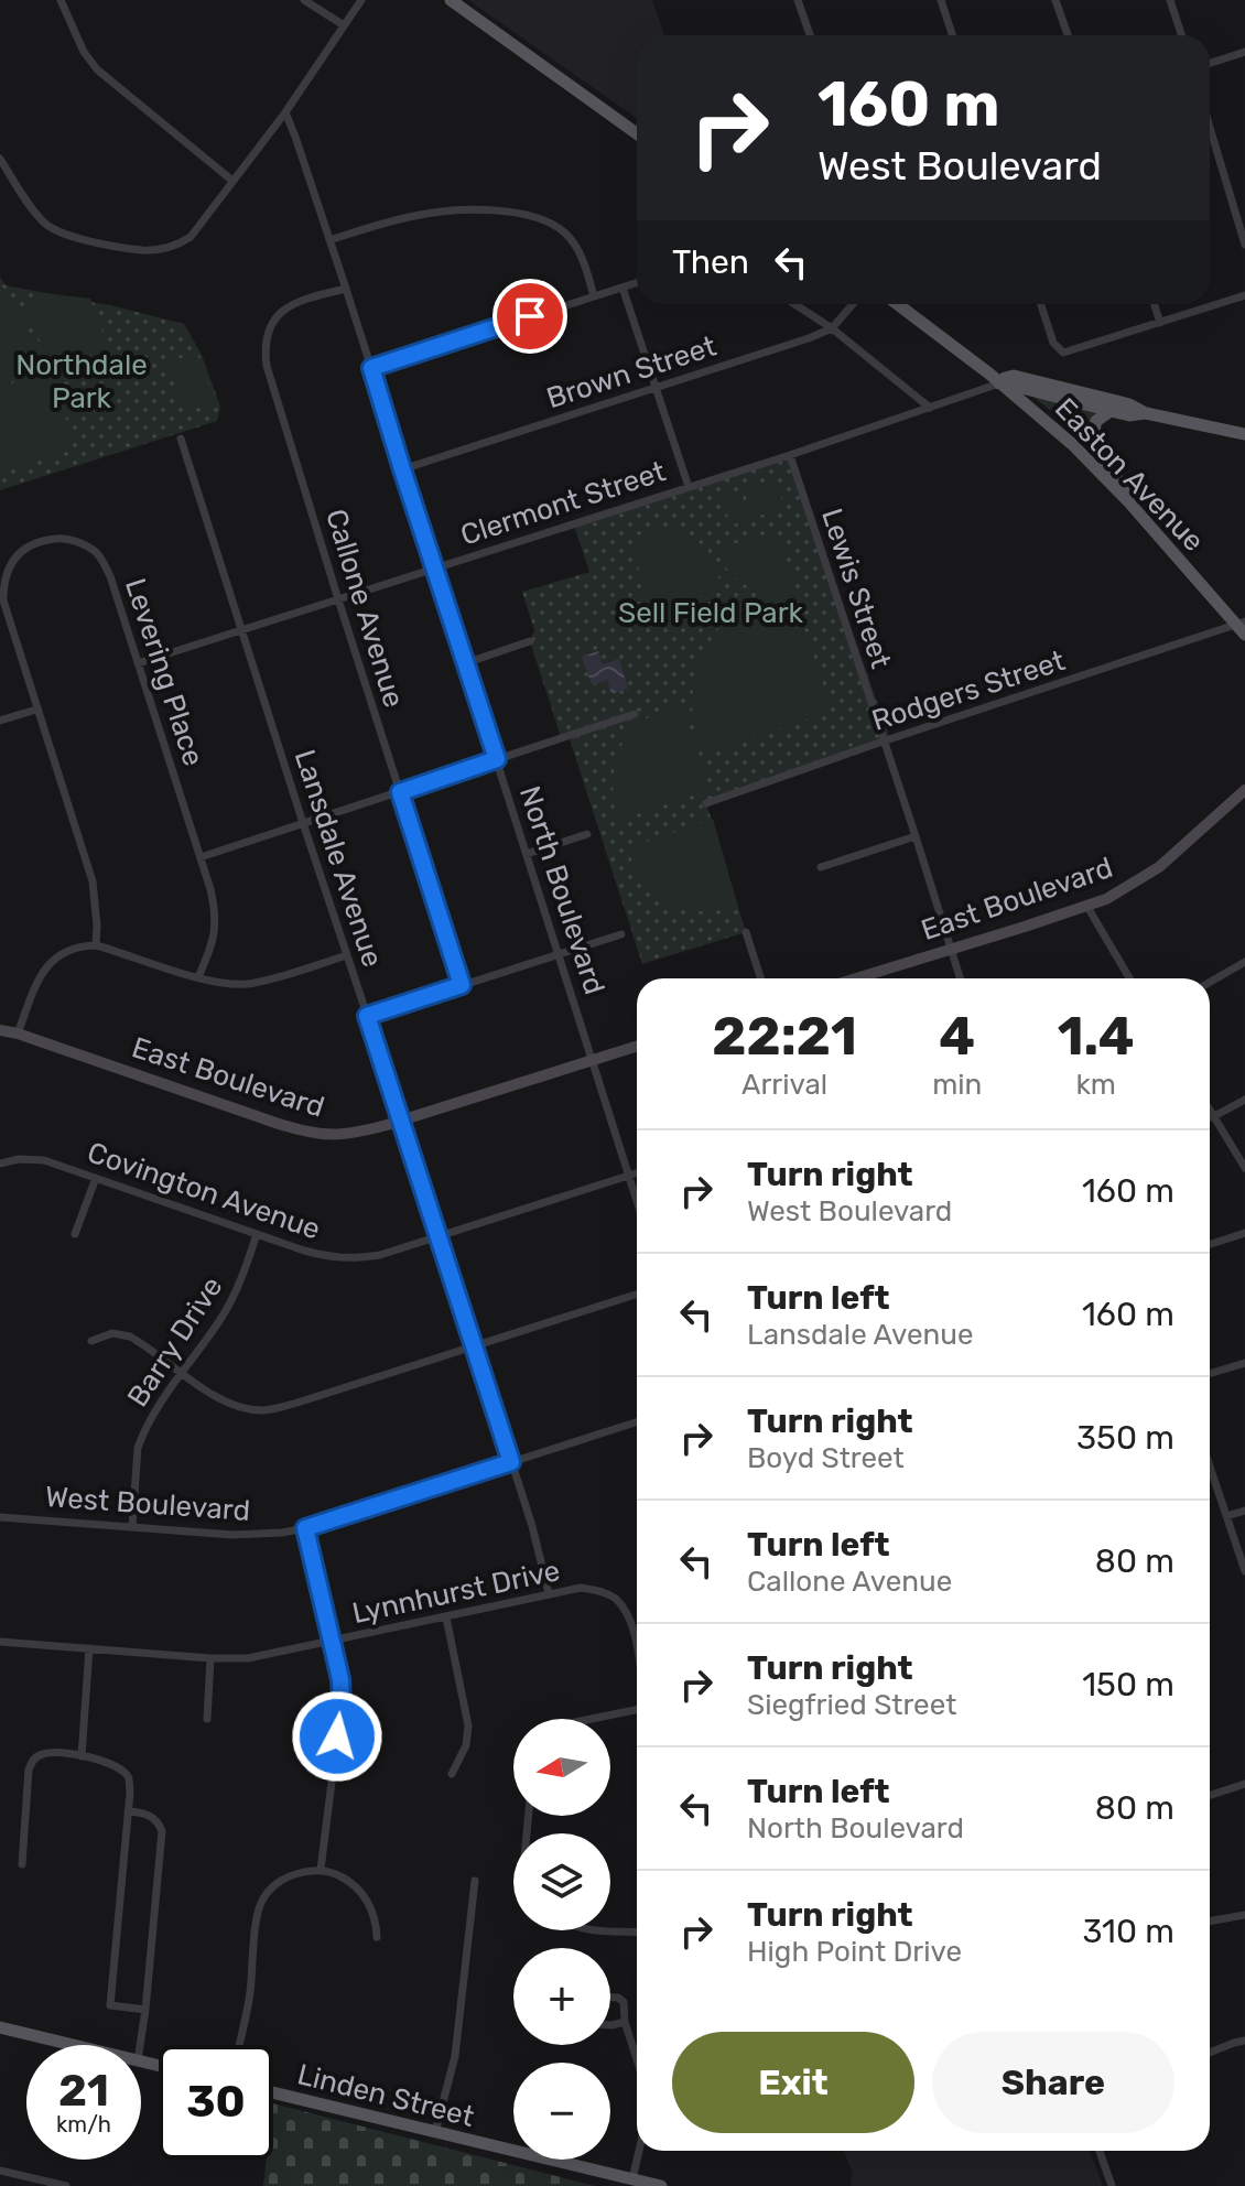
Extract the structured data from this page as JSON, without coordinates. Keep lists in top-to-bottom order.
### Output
{
  "streets": {
    "main road": ["Easton Avenue", "Linden Street"],
    "street": [
      "Brown Street",
      "Clermont Street",
      "Lewis Street",
      "Callone Avenue",
      "Levering Place",
      "Rodgers Street",
      "Lansdale Avenue",
      "North Boulevard",
      "East Boulevard",
      "Covington Avenue",
      "Barry Drive",
      "West Boulevard",
      "Lynnhurst Drive"
    ]
  },
  "crossings": [
    ["Brown Street", "North Boulevard"],
    ["Easton Avenue", "Clermont Street"],
    ["Easton Avenue", "Rodgers Street"],
    ["Clermont Street", "Lewis Street"],
    ["Clermont Street", "Callone Avenue"],
    ["Clermont Street", "Levering Place"],
    ["Clermont Street", "Lansdale Avenue"],
    ["Clermont Street", "North Boulevard"],
    ["Lewis Street", "Rodgers Street"],
    ["Lewis Street", "East Boulevard"],
    ["Callone Avenue", "North Boulevard"],
    ["Lansdale Avenue", "East Boulevard"],
    ["Lansdale Avenue", "Covington Avenue"],
    ["Lansdale Avenue", "West Boulevard"],
    ["Lansdale Avenue", "Lynnhurst Drive"],
    ["North Boulevard", "East Boulevard"],
    ["North Boulevard", "Covington Avenue"],
    ["Covington Avenue", "Barry Drive"],
    ["Barry Drive", "West Boulevard"]
  ],
  "parks": ["Northdale Park", "Sell Field Park"],
  "north": "left",
  "page": {
    "turn": ["160 m", "West Boulevard"],
    "then": "Then",
    "eta": [
      "22:21",
      "Arrival",
      "4",
      "min",
      "1.4",
      "km"
    ],
    "list": [
      {
        "name": "Turn right",
        "note": "West Boulevard",
        "value": "160 m"
      },
      {
        "name": "Turn left",
        "note": "Lansdale Avenue",
        "value": "160 m"
      },
      {
        "name": "Turn right",
        "note": "Boyd Street",
        "value": "350 m"
      },
      {
        "name": "Turn left",
        "note": "Callone Avenue",
        "value": "80 m"
      },
      {
        "name": "Turn right",
        "note": "Siegfried Street",
        "value": "150 m"
      },
      {
        "name": "Turn left",
        "note": "North Boulevard",
        "value": "80 m"
      },
      {
        "name": "Turn right",
        "note": "High Point Drive",
        "value": "310 m"
      }
    ],
    "map_buttons": ["+", "−"],
    "buttons": ["Exit", "Share"],
    "speed": "21 km/h",
    "limit": "30"
  }
}
